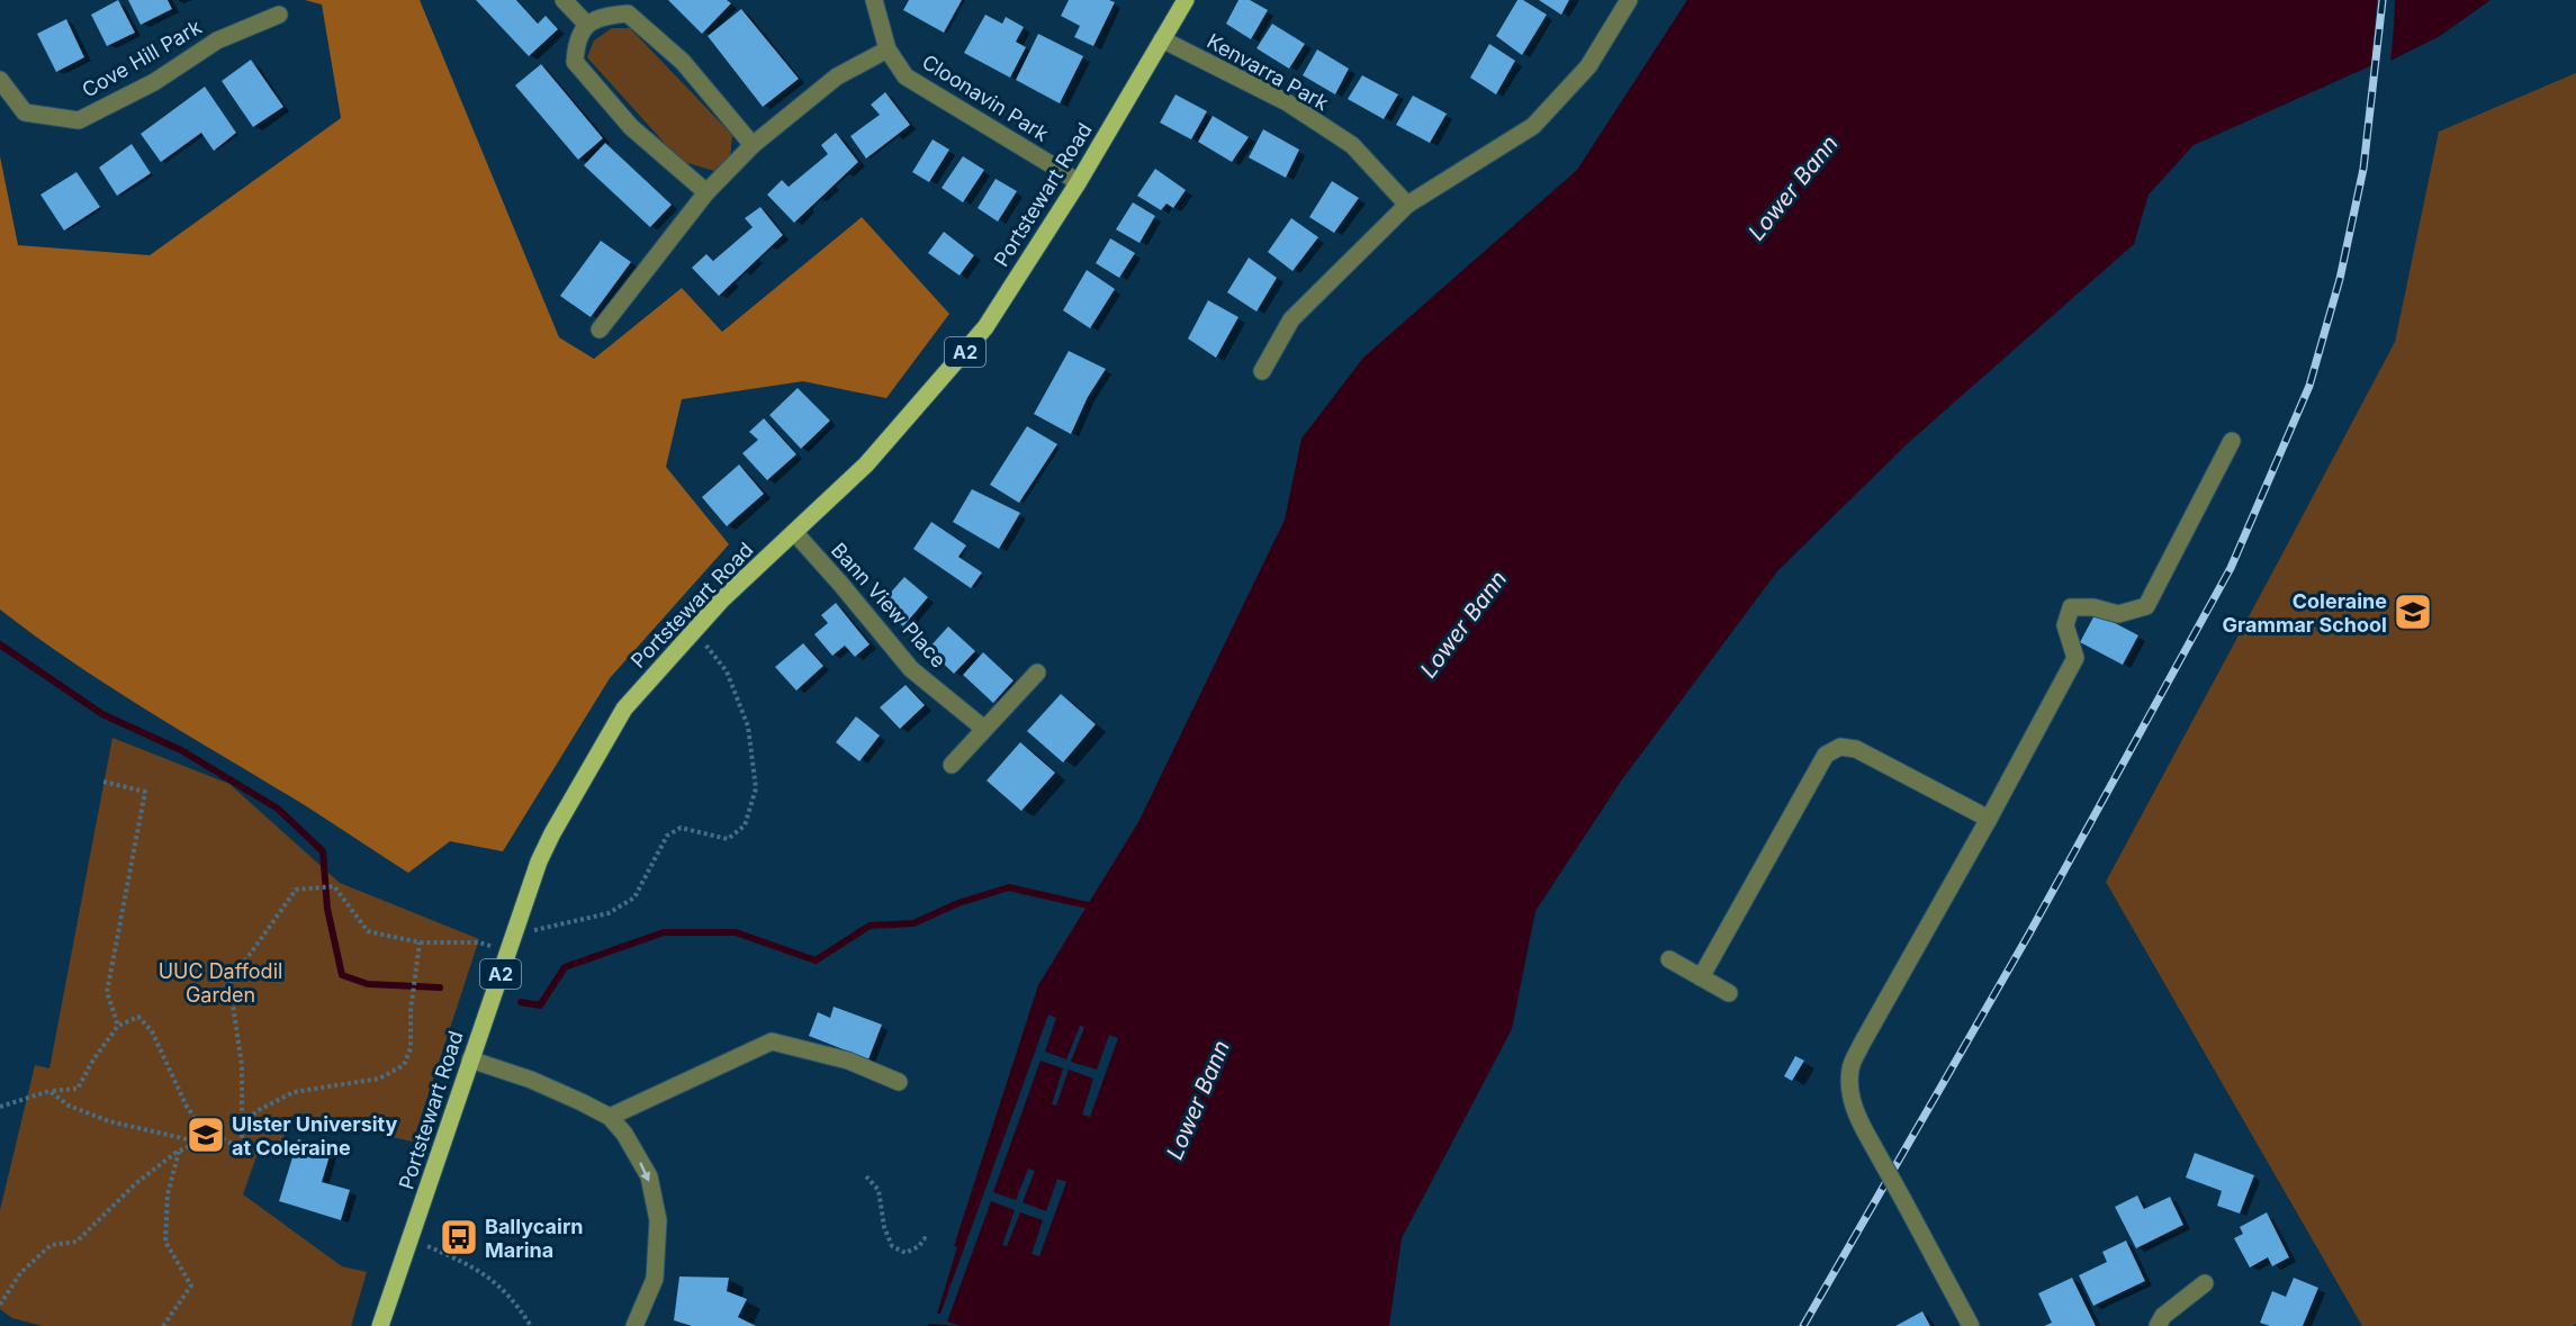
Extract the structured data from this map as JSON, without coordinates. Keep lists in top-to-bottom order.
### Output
{
  "streets": {
    "main road": ["Portstewart Road", "A2"],
    "street": [
      "Cove Hill Park",
      "Kenvarra Park",
      "Cloonavin Park",
      "Bann View Place"
    ]
  },
  "crossings": [
    ["Kenvarra Park", "Portstewart Road"],
    ["Cloonavin Park", "Portstewart Road"],
    ["Portstewart Road", "Bann View Place"]
  ],
  "water": ["Lower Bann"],
  "parks": ["UUC Daffodil Garden"],
  "places": {
    "school or university": ["Coleraine Grammar School", "Ulster University at Coleraine"],
    "bus stop": ["Ballycairn Marina"]
  }
}
